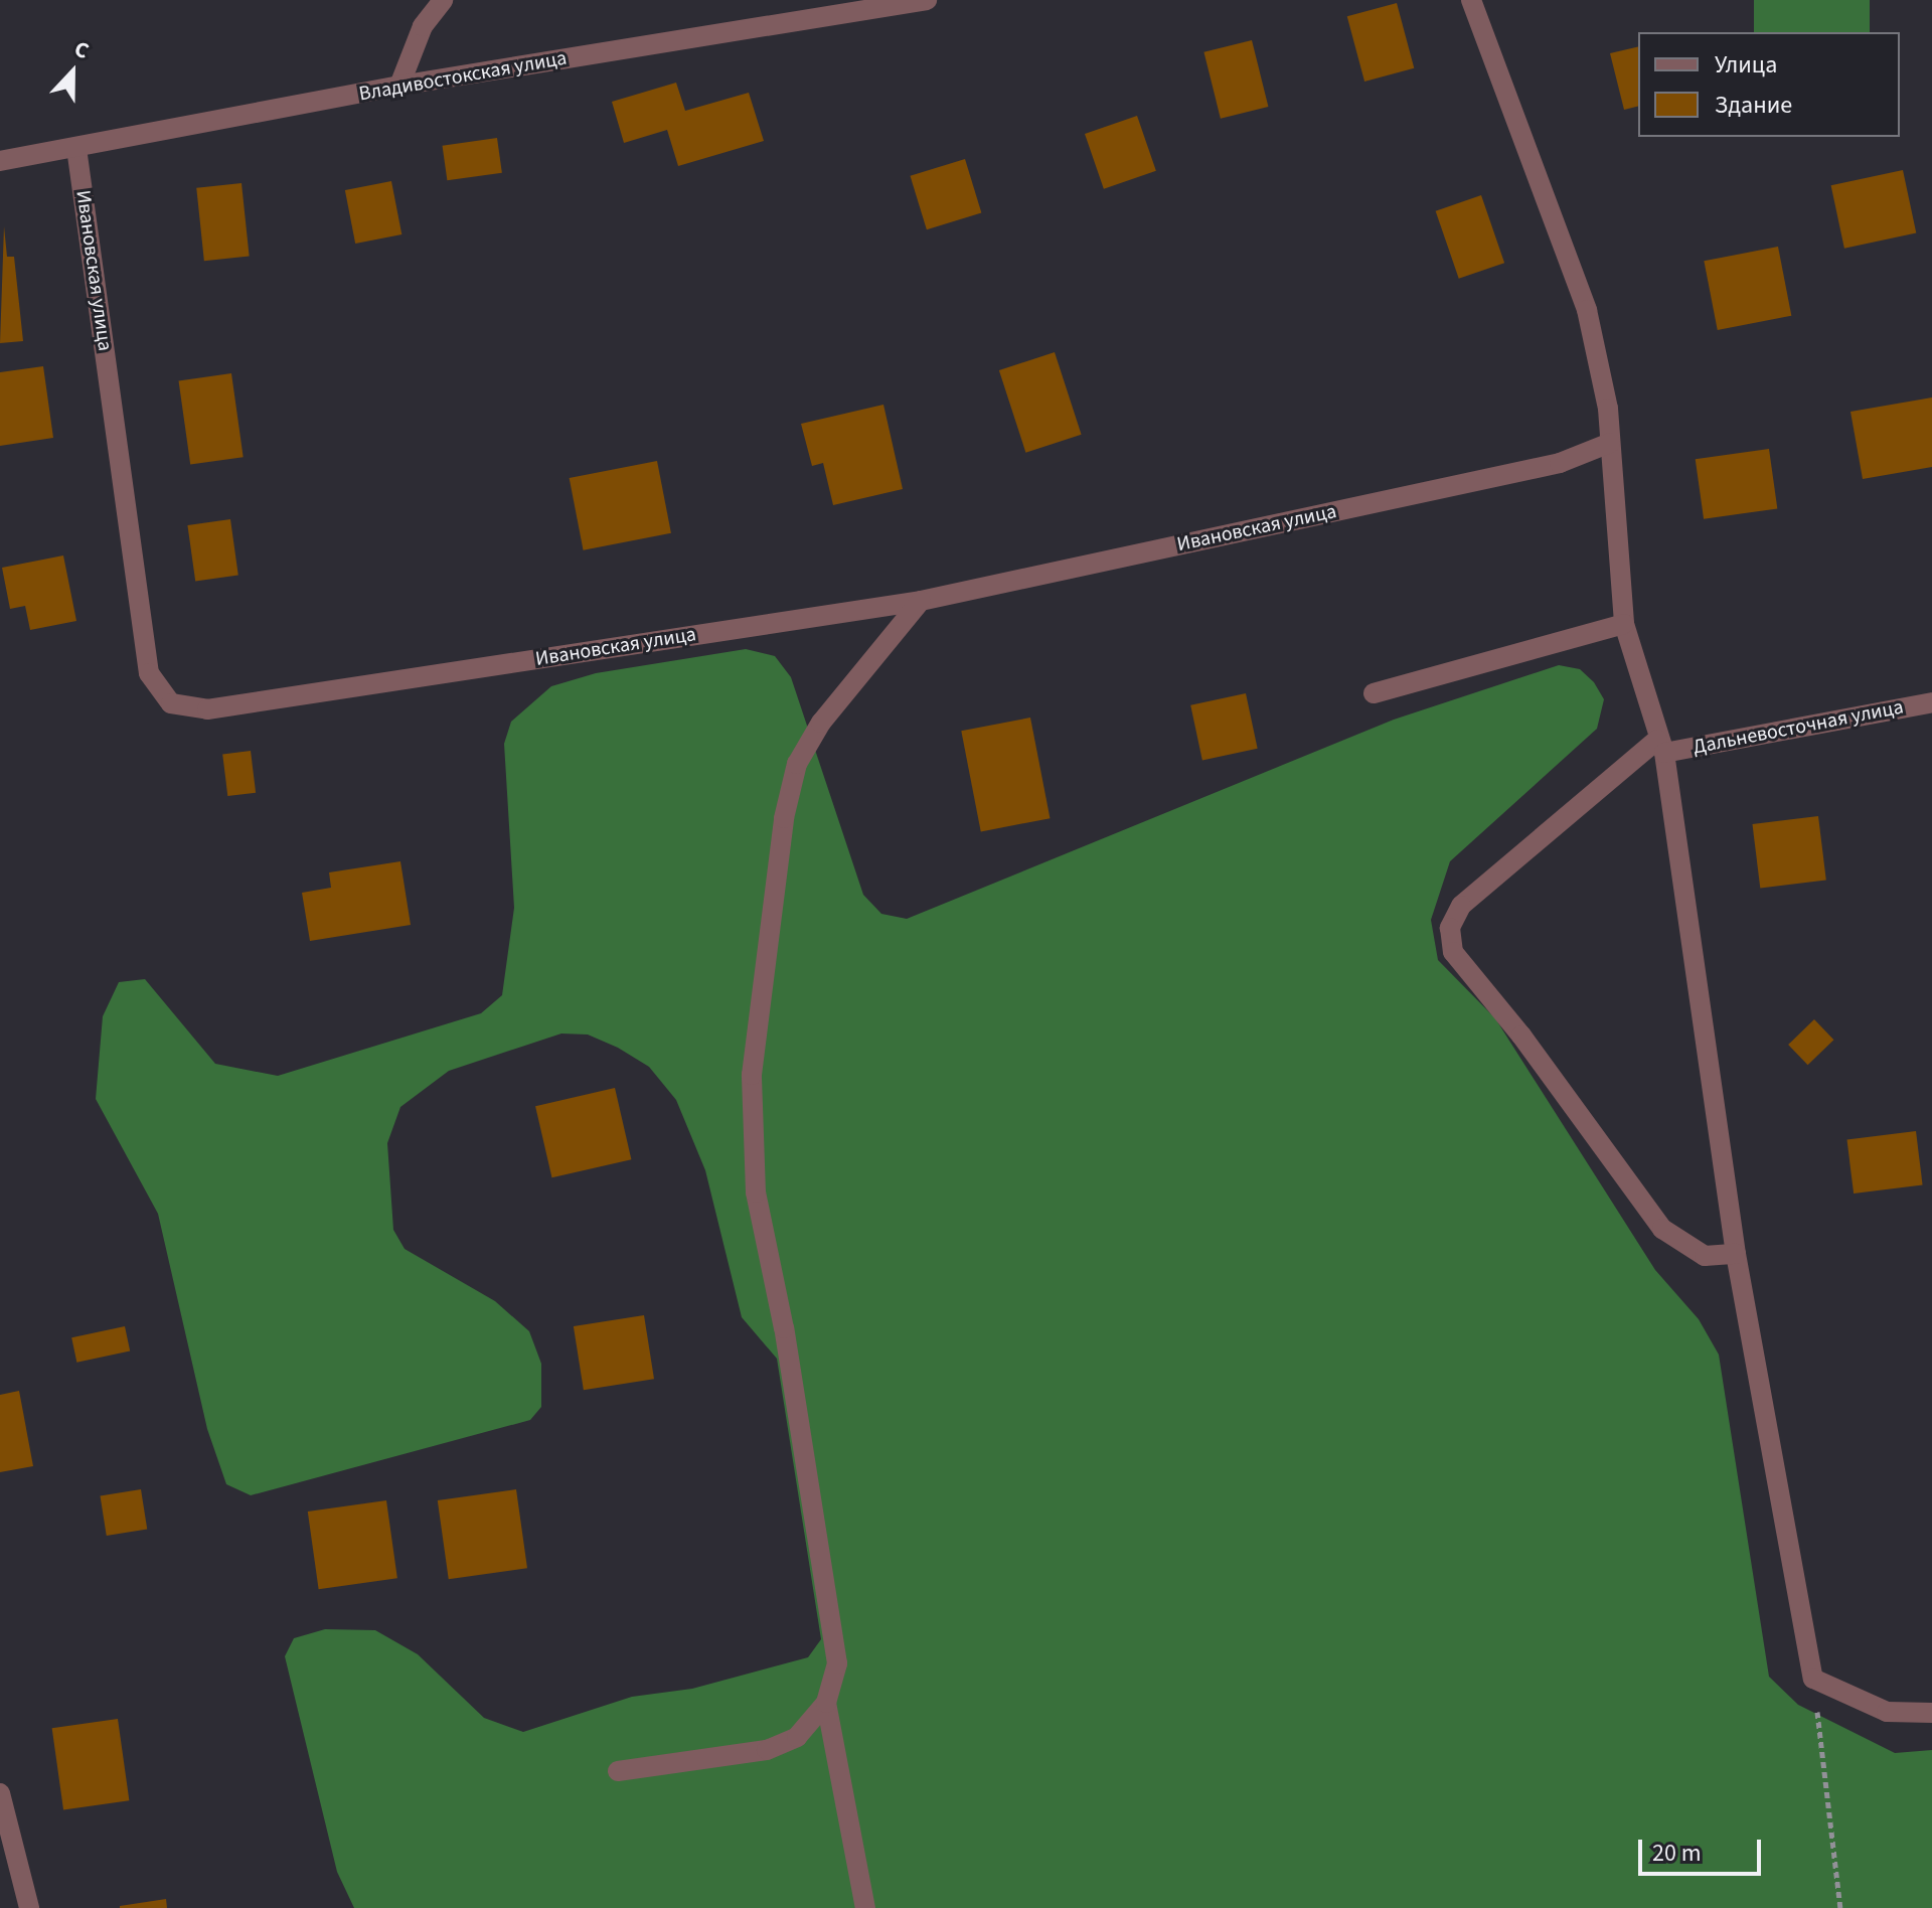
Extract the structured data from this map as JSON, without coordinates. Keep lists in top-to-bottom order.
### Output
{
  "streets": {
    "street": ["Владивостокская улица", "Ивановская улица", "Дальневосточная улица"]
  },
  "crossings": [
    ["Владивостокская улица", "Ивановская улица"]
  ],
  "legend": ["Улица", "Здание"],
  "scale_bar": "20 m",
  "north": "top"
}
